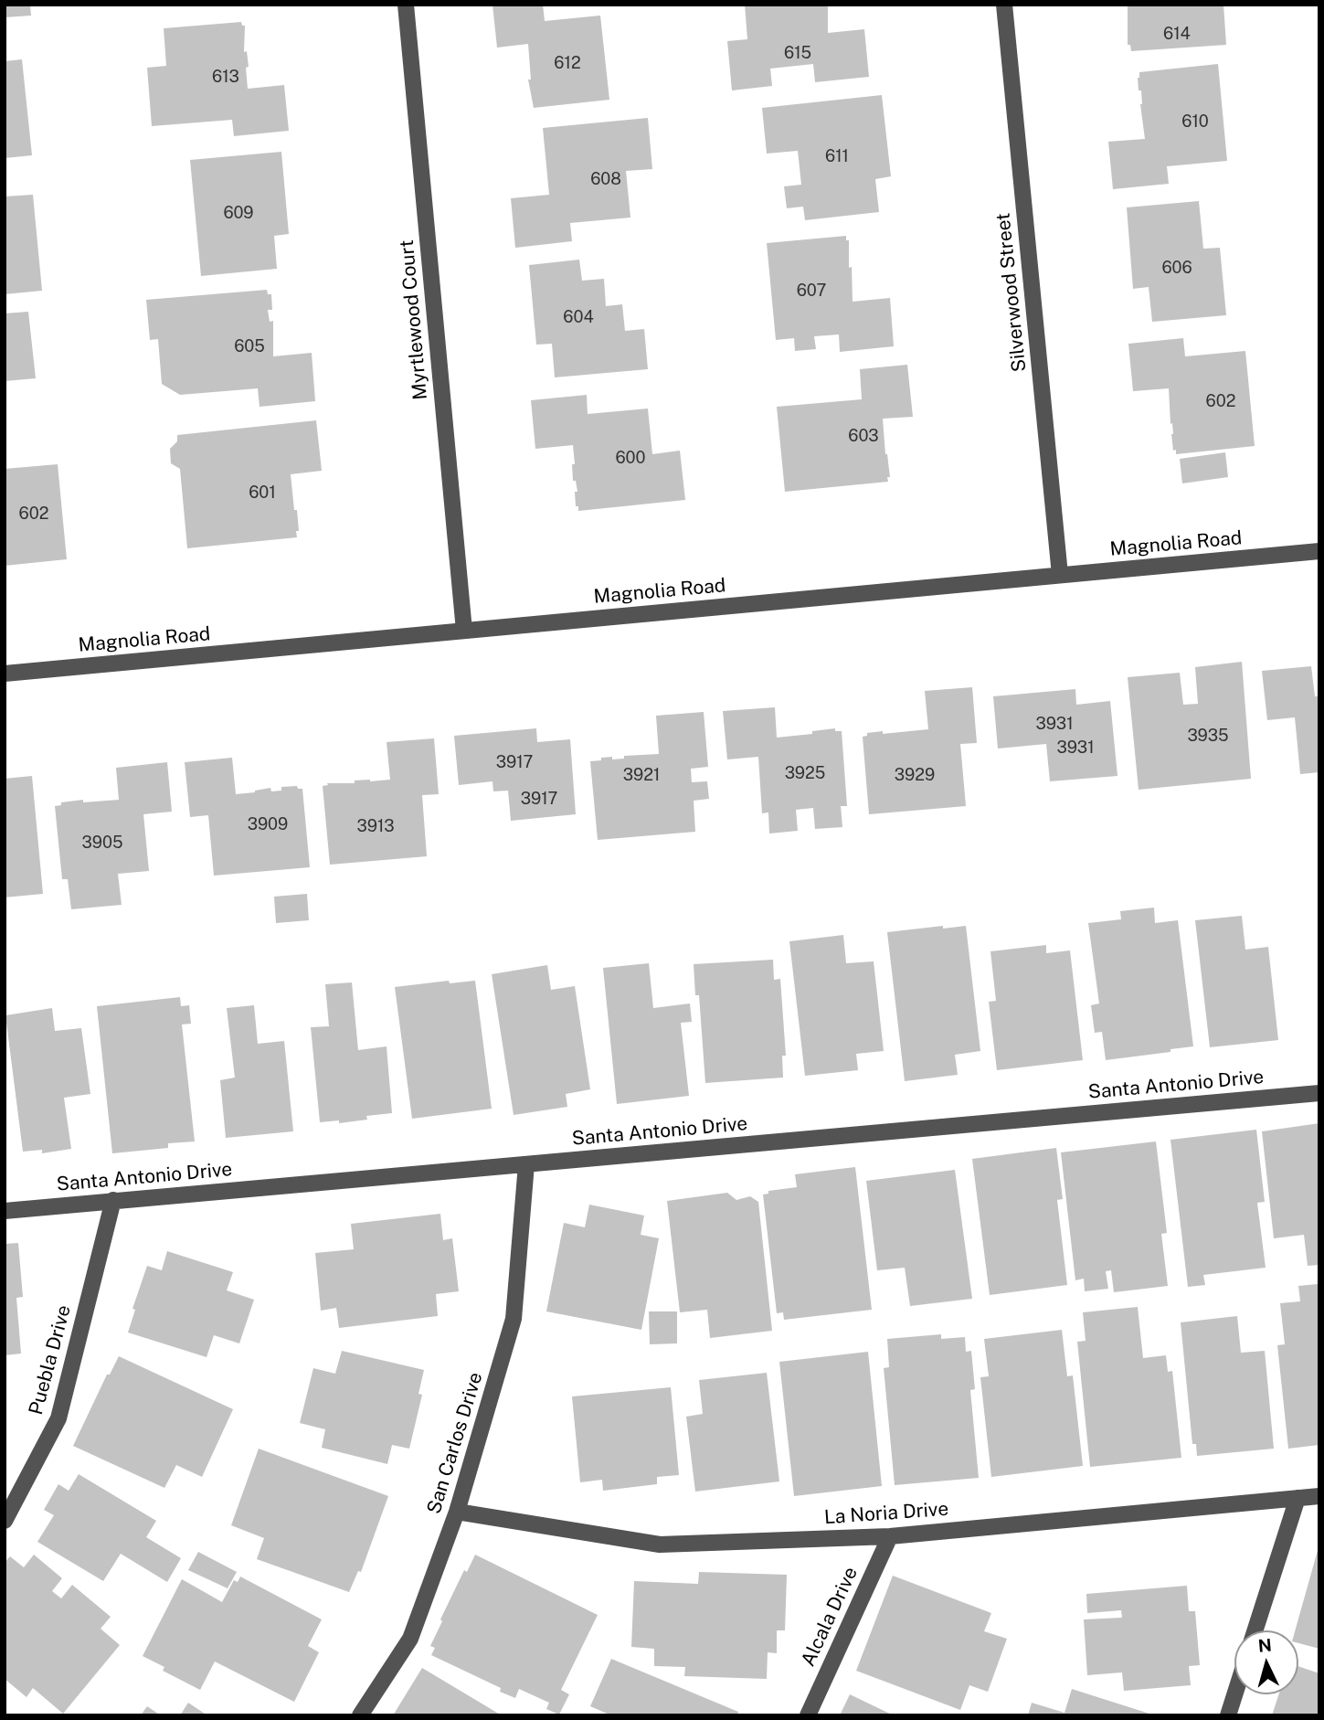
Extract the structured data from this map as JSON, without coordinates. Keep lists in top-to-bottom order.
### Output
{
  "streets": {
    "street": [
      "Silverwood Street",
      "Myrtlewood Court",
      "Magnolia Road",
      "Santa Antonio Drive",
      "Puebla Drive",
      "San Carlos Drive",
      "La Noria Drive",
      "Alcala Drive"
    ]
  },
  "crossings": [
    ["Silverwood Street", "Magnolia Road"],
    ["Myrtlewood Court", "Magnolia Road"],
    ["Santa Antonio Drive", "Puebla Drive"],
    ["Santa Antonio Drive", "San Carlos Drive"],
    ["San Carlos Drive", "La Noria Drive"],
    ["La Noria Drive", "Alcala Drive"]
  ],
  "house_numbers": [
    "614",
    "615",
    "612",
    "613",
    "610",
    "611",
    "608",
    "609",
    "606",
    "607",
    "604",
    "605",
    "602",
    "603",
    "600",
    "601",
    "602",
    "3931",
    "3935",
    "3931",
    "3917",
    "3925",
    "3921",
    "3929",
    "3917",
    "3909",
    "3913",
    "3905"
  ],
  "north": "top"
}
